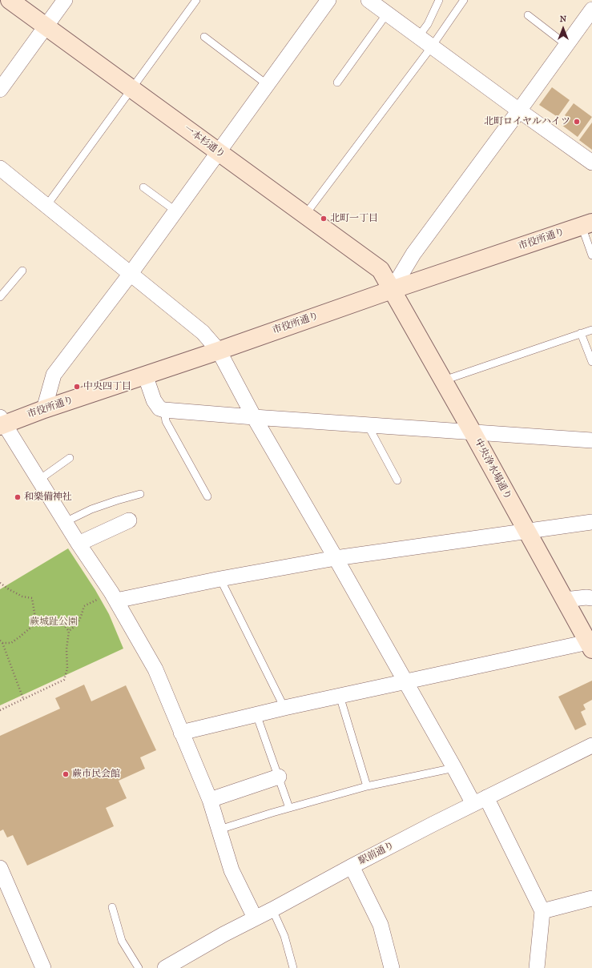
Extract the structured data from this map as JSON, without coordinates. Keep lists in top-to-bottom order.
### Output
{
  "streets": {
    "street": [
      "一本杉通り",
      "市役所通り",
      "中央浄水場通り",
      "駅前通り"
    ]
  },
  "crossings": [
    ["一本杉通り", "市役所通り"],
    ["一本杉通り", "中央浄水場通り"],
    ["市役所通り", "中央浄水場通り"]
  ],
  "parks": ["蕨城趾公園"],
  "places": [
    "北町ロイヤルハイツ",
    "北町一丁目",
    "中央四丁目",
    "和樂備神社",
    "蕨市民会館"
  ],
  "north": "top"
}
